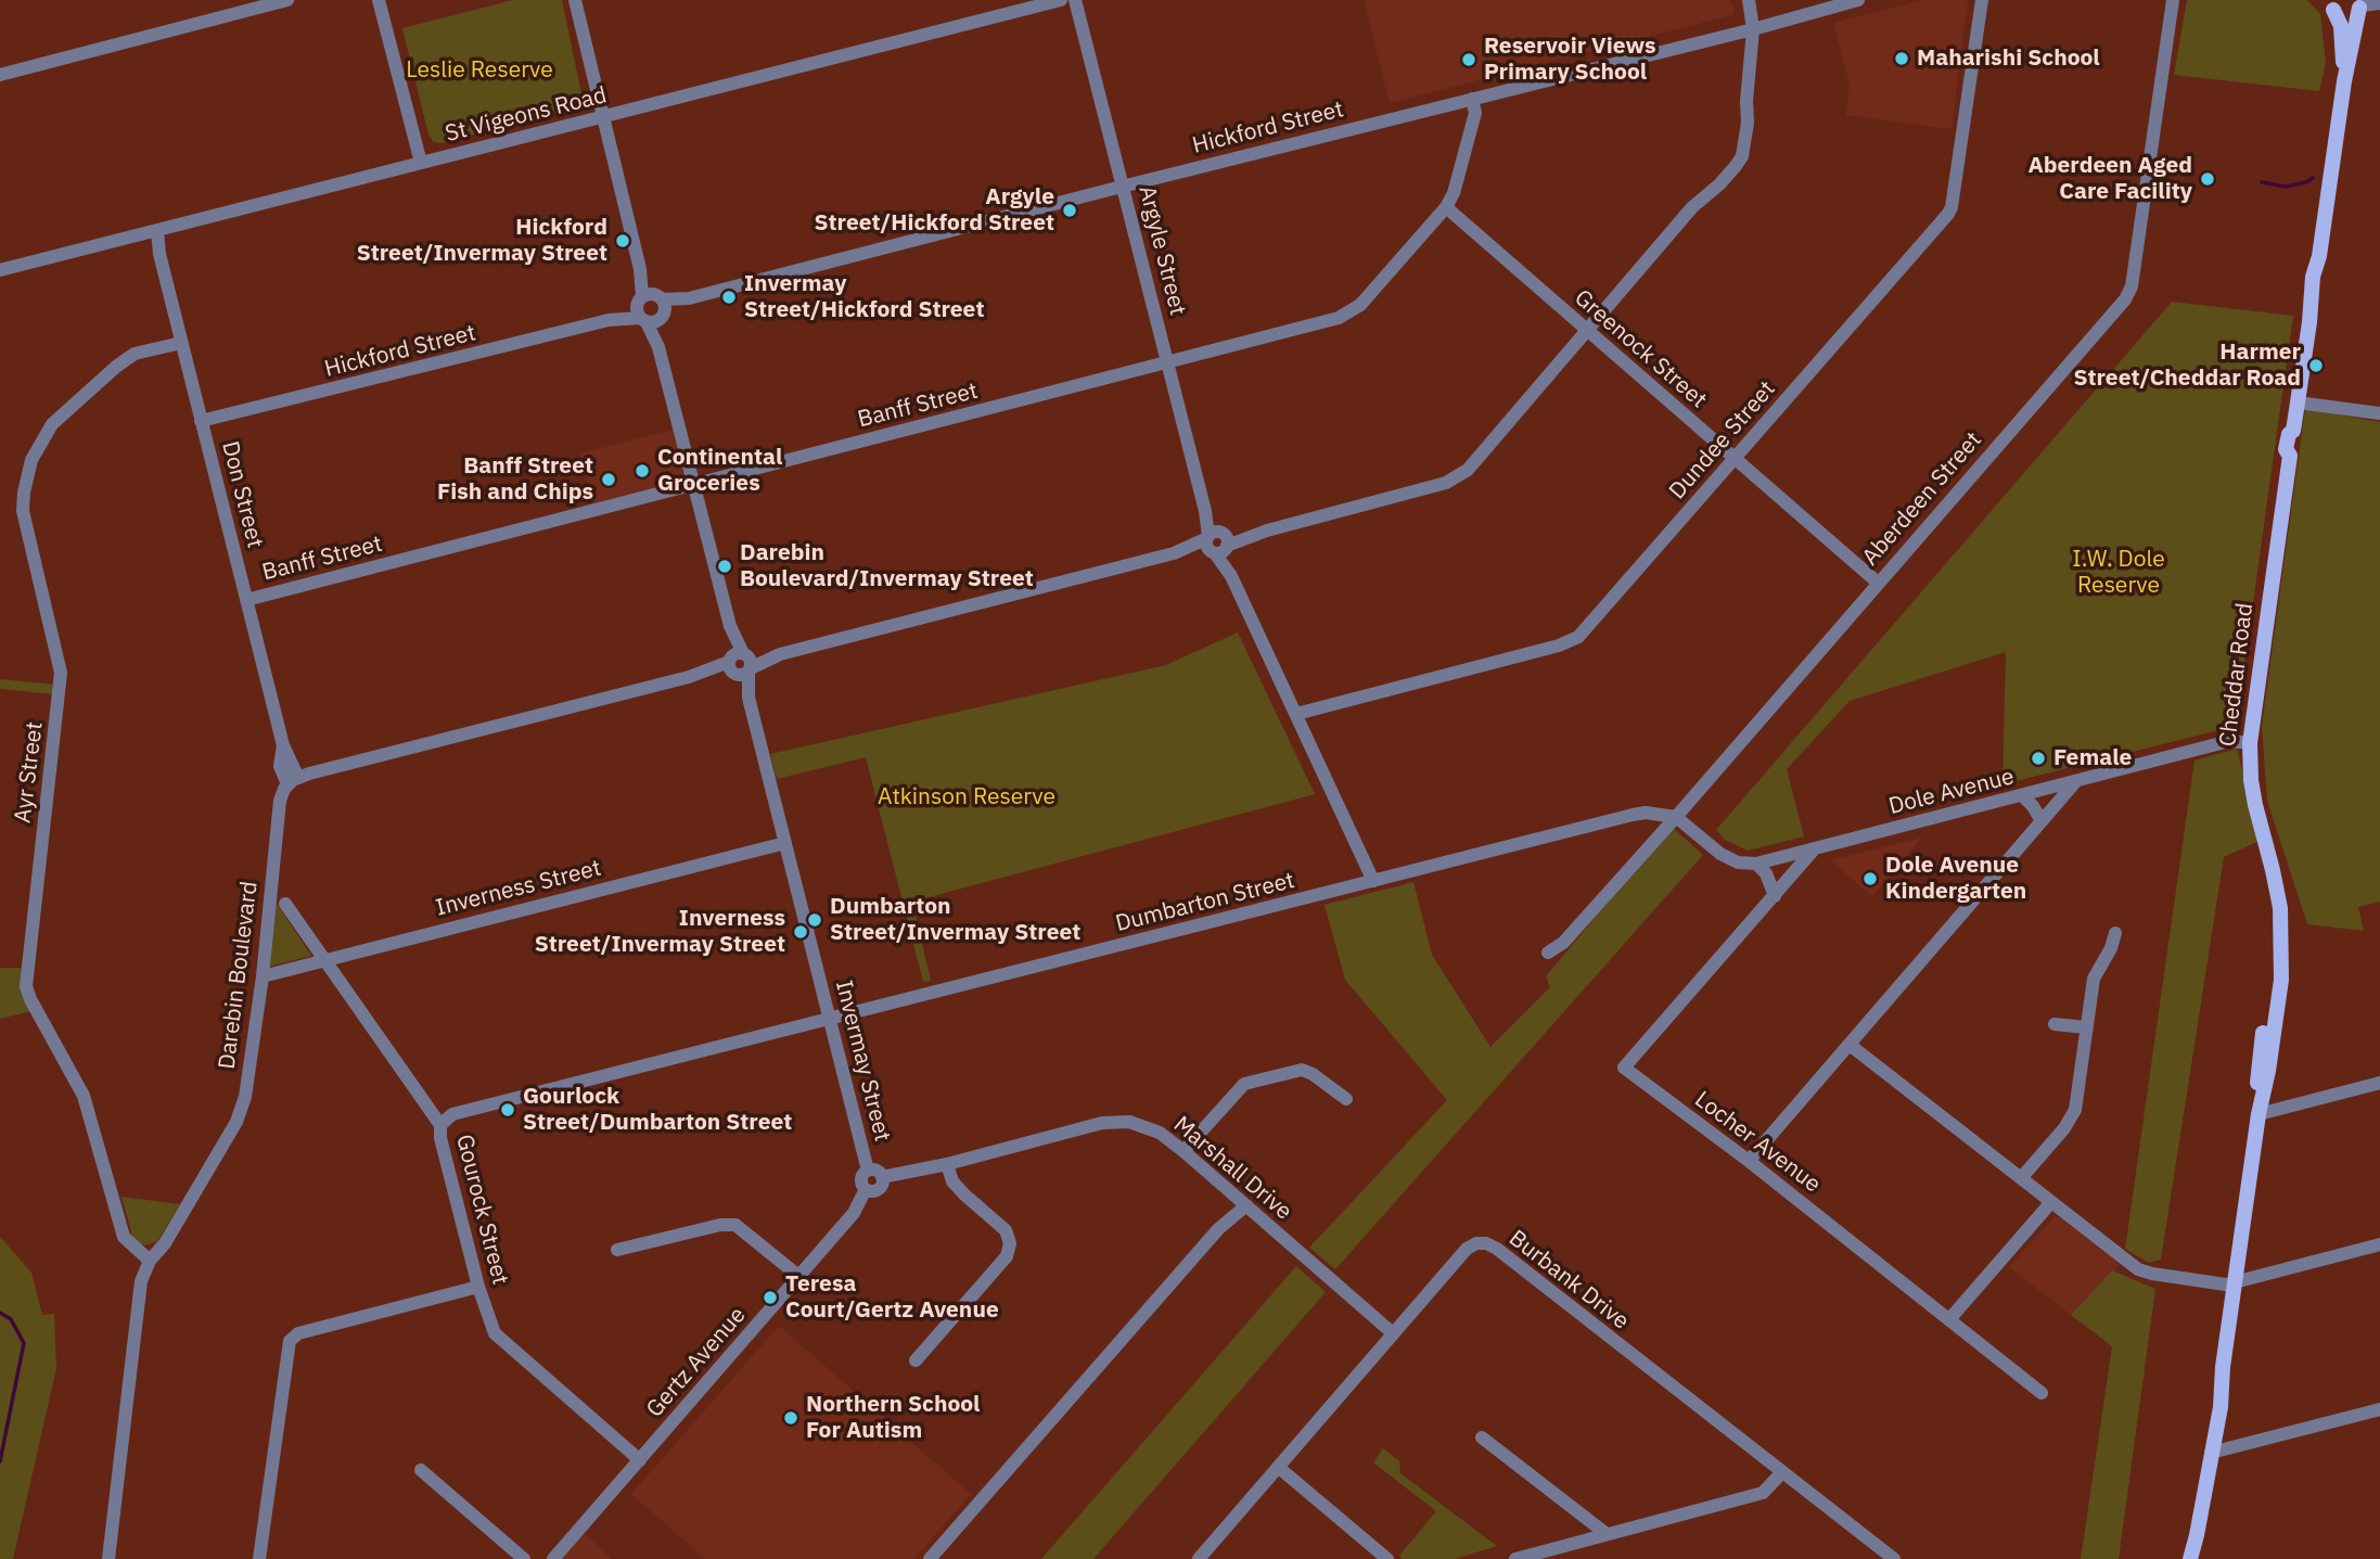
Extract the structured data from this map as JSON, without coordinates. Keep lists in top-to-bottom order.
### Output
{
  "streets": {
    "main road": ["Cheddar Road"],
    "street": [
      "St Vigeons Road",
      "Hickford Street",
      "Argyle Street",
      "Greenock Street",
      "Banff Street",
      "Dundee Street",
      "Don Street",
      "Aberdeen Street",
      "Ayr Street",
      "Dole Avenue",
      "Inverness Street",
      "Dumbarton Street",
      "Darebin Boulevard",
      "Invermay Street",
      "Locher Avenue",
      "Marshall Drive",
      "Gourock Street",
      "Burbank Drive",
      "Gertz Avenue"
    ]
  },
  "crossings": [
    ["St Vigeons Road", "Don Street"],
    ["St Vigeons Road", "Invermay Street"],
    ["Hickford Street", "Argyle Street"],
    ["Hickford Street", "Banff Street"],
    ["Hickford Street", "Don Street"],
    ["Hickford Street", "Invermay Street"],
    ["Argyle Street", "Banff Street"],
    ["Argyle Street", "Dundee Street"],
    ["Argyle Street", "Dumbarton Street"],
    ["Greenock Street", "Banff Street"],
    ["Greenock Street", "Dundee Street"],
    ["Greenock Street", "Aberdeen Street"],
    ["Banff Street", "Don Street"],
    ["Banff Street", "Invermay Street"],
    ["Don Street", "Ayr Street"],
    ["Don Street", "Darebin Boulevard"],
    ["Aberdeen Street", "Dole Avenue"],
    ["Aberdeen Street", "Dumbarton Street"],
    ["Cheddar Road", "Dole Avenue"],
    ["Ayr Street", "Darebin Boulevard"],
    ["Dole Avenue", "Dumbarton Street"],
    ["Dole Avenue", "Locher Avenue"],
    ["Inverness Street", "Darebin Boulevard"],
    ["Inverness Street", "Invermay Street"],
    ["Inverness Street", "Gourock Street"],
    ["Dumbarton Street", "Invermay Street"],
    ["Dumbarton Street", "Gourock Street"],
    ["Invermay Street", "Marshall Drive"],
    ["Invermay Street", "Gertz Avenue"],
    ["Marshall Drive", "Burbank Drive"],
    ["Marshall Drive", "Gertz Avenue"],
    ["Gourock Street", "Gertz Avenue"]
  ],
  "parks": ["Leslie Reserve", "I.W. Dole Reserve", "Atkinson Reserve"],
  "places": [
    "Maharishi School",
    "Reservoir Views Primary School",
    "Aberdeen Aged Care Facility",
    "Argyle Street/Hickford Street",
    "Hickford Street/Invermay Street",
    "Invermay Street/Hickford Street",
    "Harmer Street/Cheddar Road",
    "Continental Groceries",
    "Banff Street Fish and Chips",
    "Darebin Boulevard/Invermay Street",
    "Female",
    "Dole Avenue Kindergarten",
    "Dumbarton Street/Invermay Street",
    "Inverness Street/Invermay Street",
    "Gourlock Street/Dumbarton Street",
    "Teresa Court/Gertz Avenue",
    "Northern School For Autism"
  ]
}
